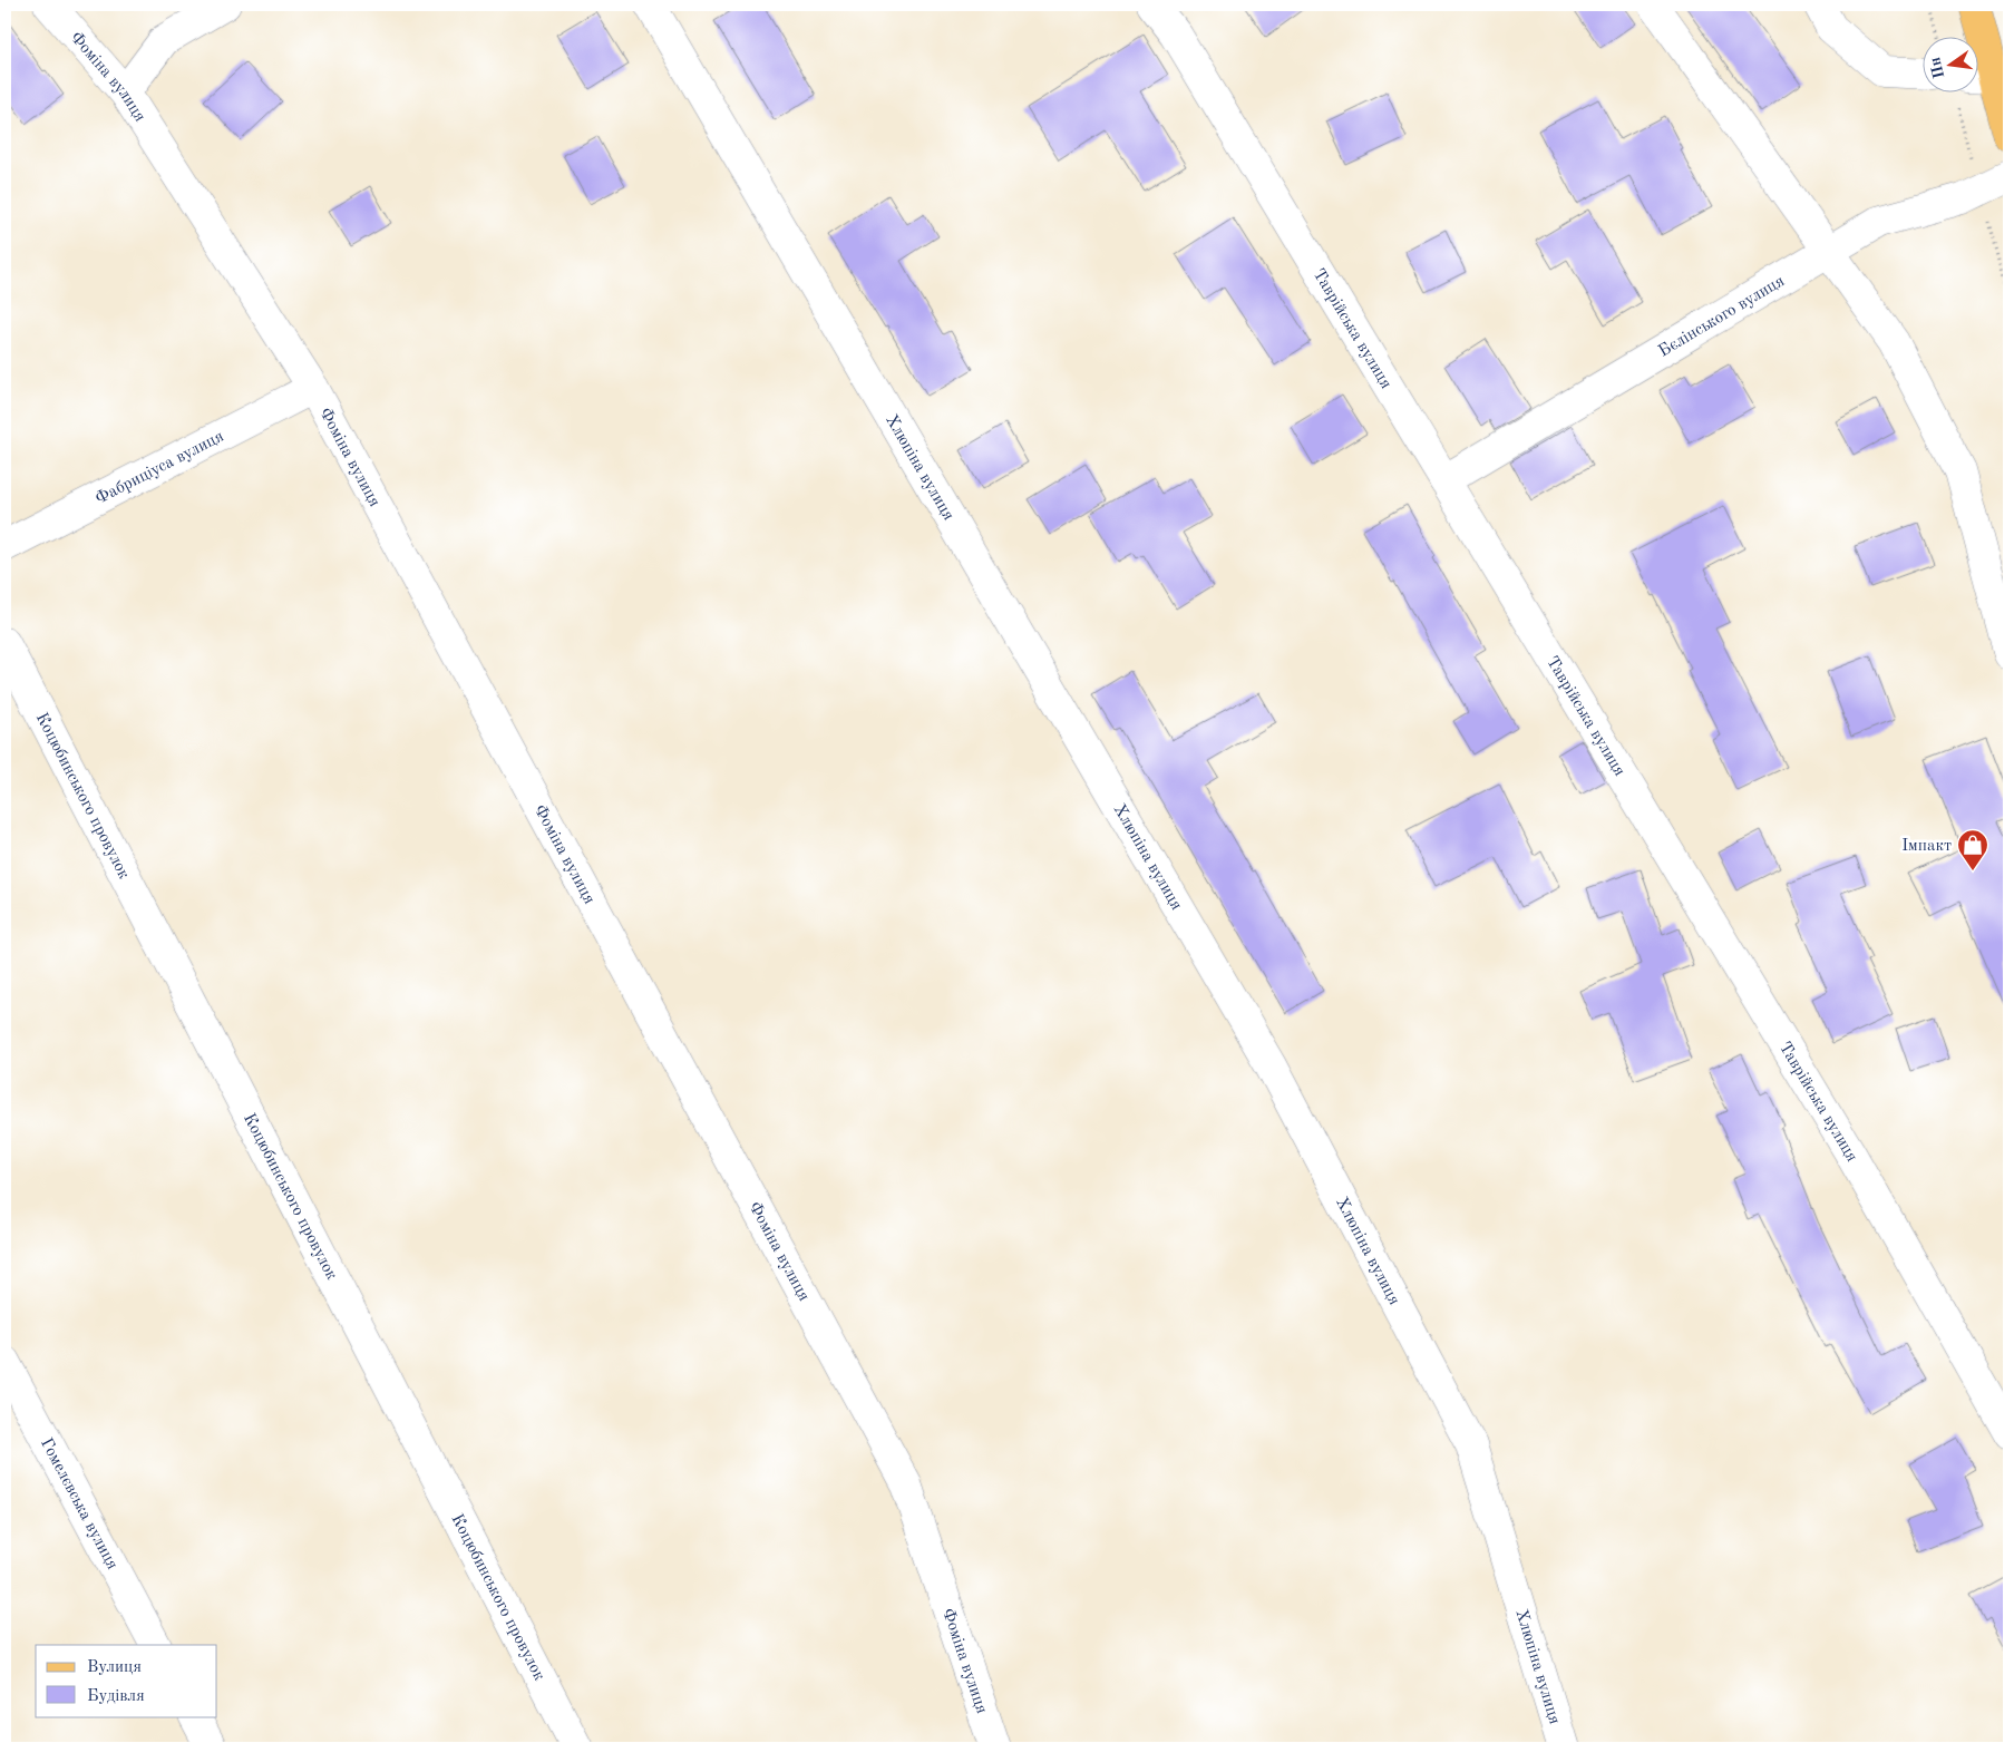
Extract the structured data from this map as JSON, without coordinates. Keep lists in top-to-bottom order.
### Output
{
  "streets": {
    "street": [
      "Фоміна вулиця",
      "Бєлінського вулиця",
      "Таврійська вулиця",
      "Фабриціуса вулиця",
      "Хлюпіна вулиця",
      "Коцюбинського провулок",
      "Гомелєвська вулиця"
    ]
  },
  "crossings": [
    ["Фоміна вулиця", "Фабриціуса вулиця"],
    ["Бєлінського вулиця", "Таврійська вулиця"]
  ],
  "places": {
    "shop": ["Iмпакт"]
  },
  "legend": ["Вулиця", "Будівля"],
  "north": "left"
}
